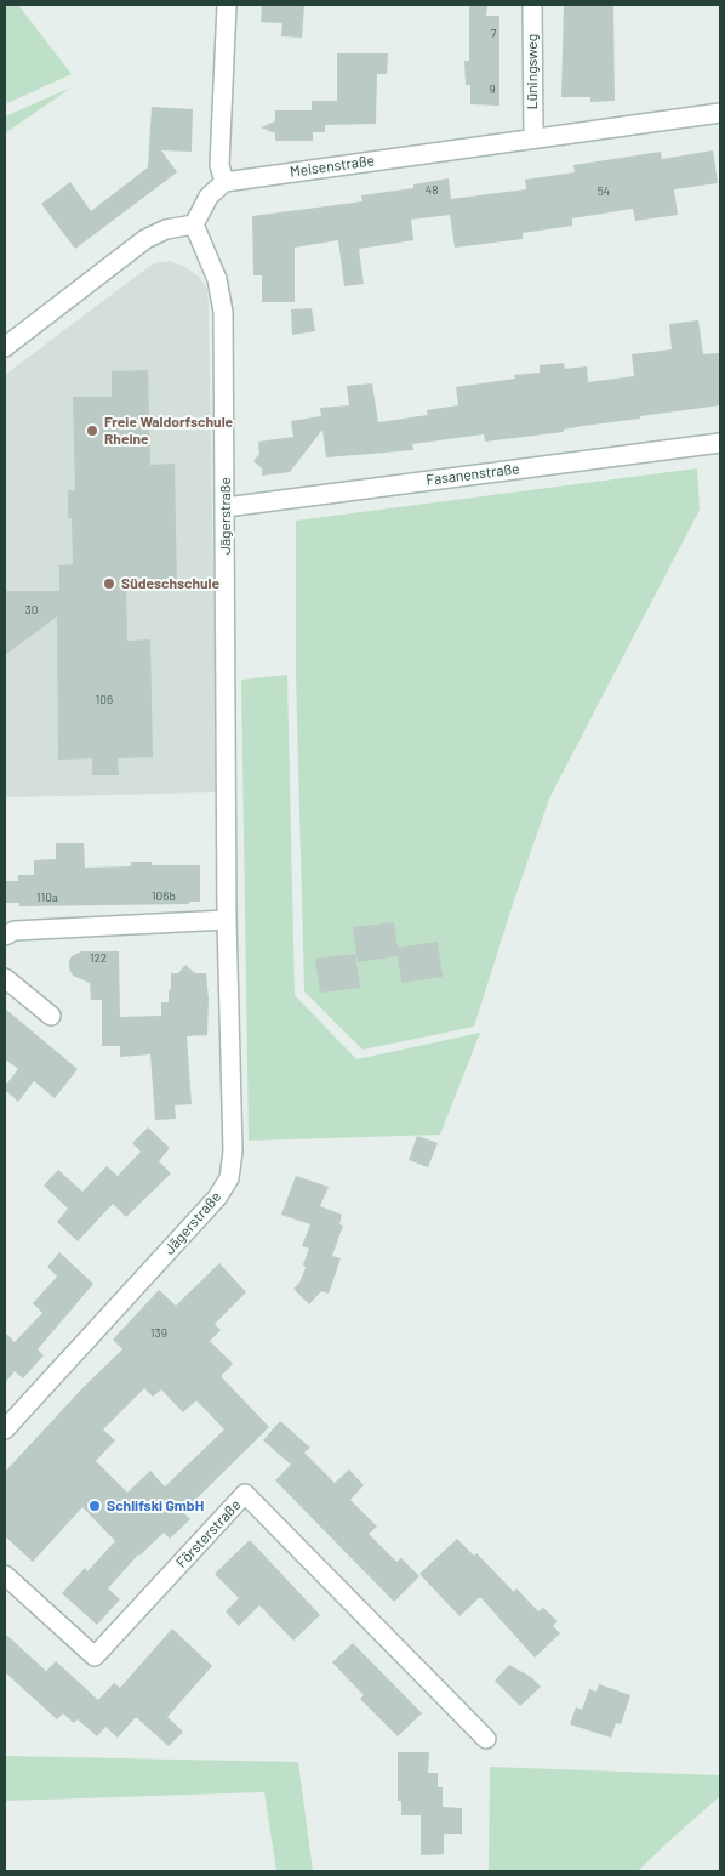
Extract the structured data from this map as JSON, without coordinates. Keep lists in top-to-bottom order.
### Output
{
  "streets": {
    "street": [
      "Lüningsweg",
      "Meisenstraße",
      "Fasanenstraße",
      "Jägerstraße",
      "Försterstraße"
    ]
  },
  "crossings": [
    ["Lüningsweg", "Meisenstraße"],
    ["Fasanenstraße", "Jägerstraße"]
  ],
  "places": ["Freie Waldorfschule Rheine", "Südeschschule", "Schlifski GmbH"],
  "house_numbers": [
    "7",
    "9",
    "48",
    "54",
    "30",
    "106",
    "106b",
    "110a",
    "122",
    "139"
  ]
}
